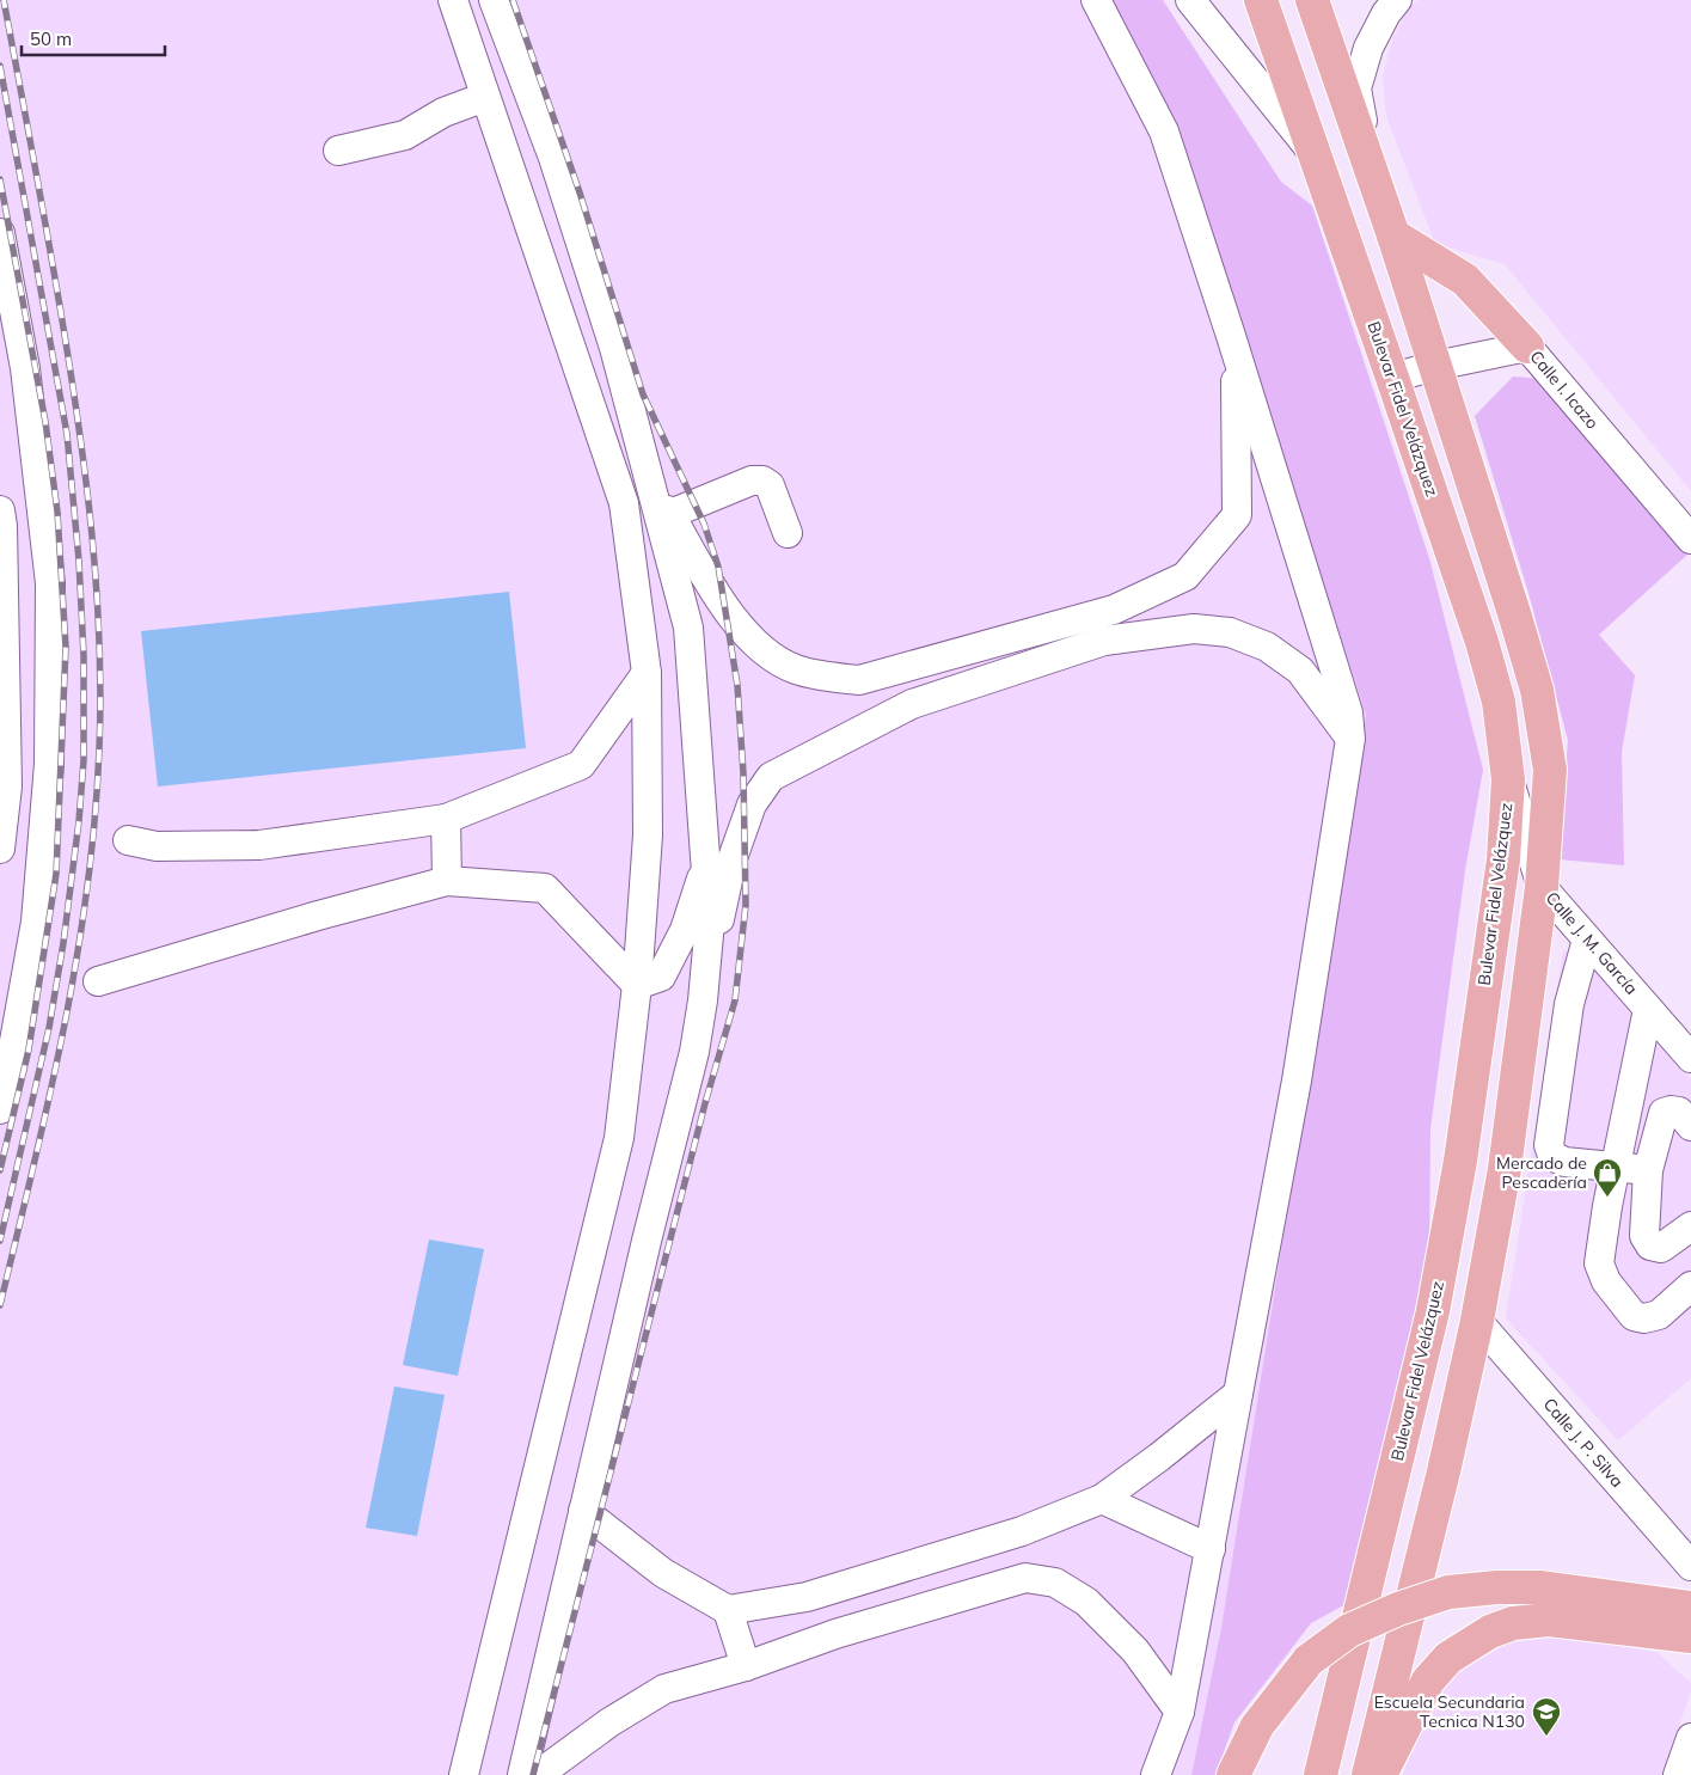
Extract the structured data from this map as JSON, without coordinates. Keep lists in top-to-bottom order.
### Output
{
  "streets": {
    "main road": ["Bulevar Fidel Velázquez"],
    "street": ["Calle I. Icazo", "Calle J. M. García", "Calle J. P. Silva"]
  },
  "crossings": [
    ["Calle I. Icazo", "Bulevar Fidel Velázquez"],
    ["Bulevar Fidel Velázquez", "Calle J. M. García"]
  ],
  "places": {
    "shop": ["Mercado de Pescadería"],
    "school or university": ["Escuela Secundaria Tecnica N130"]
  },
  "scale_bar": "50 m"
}
